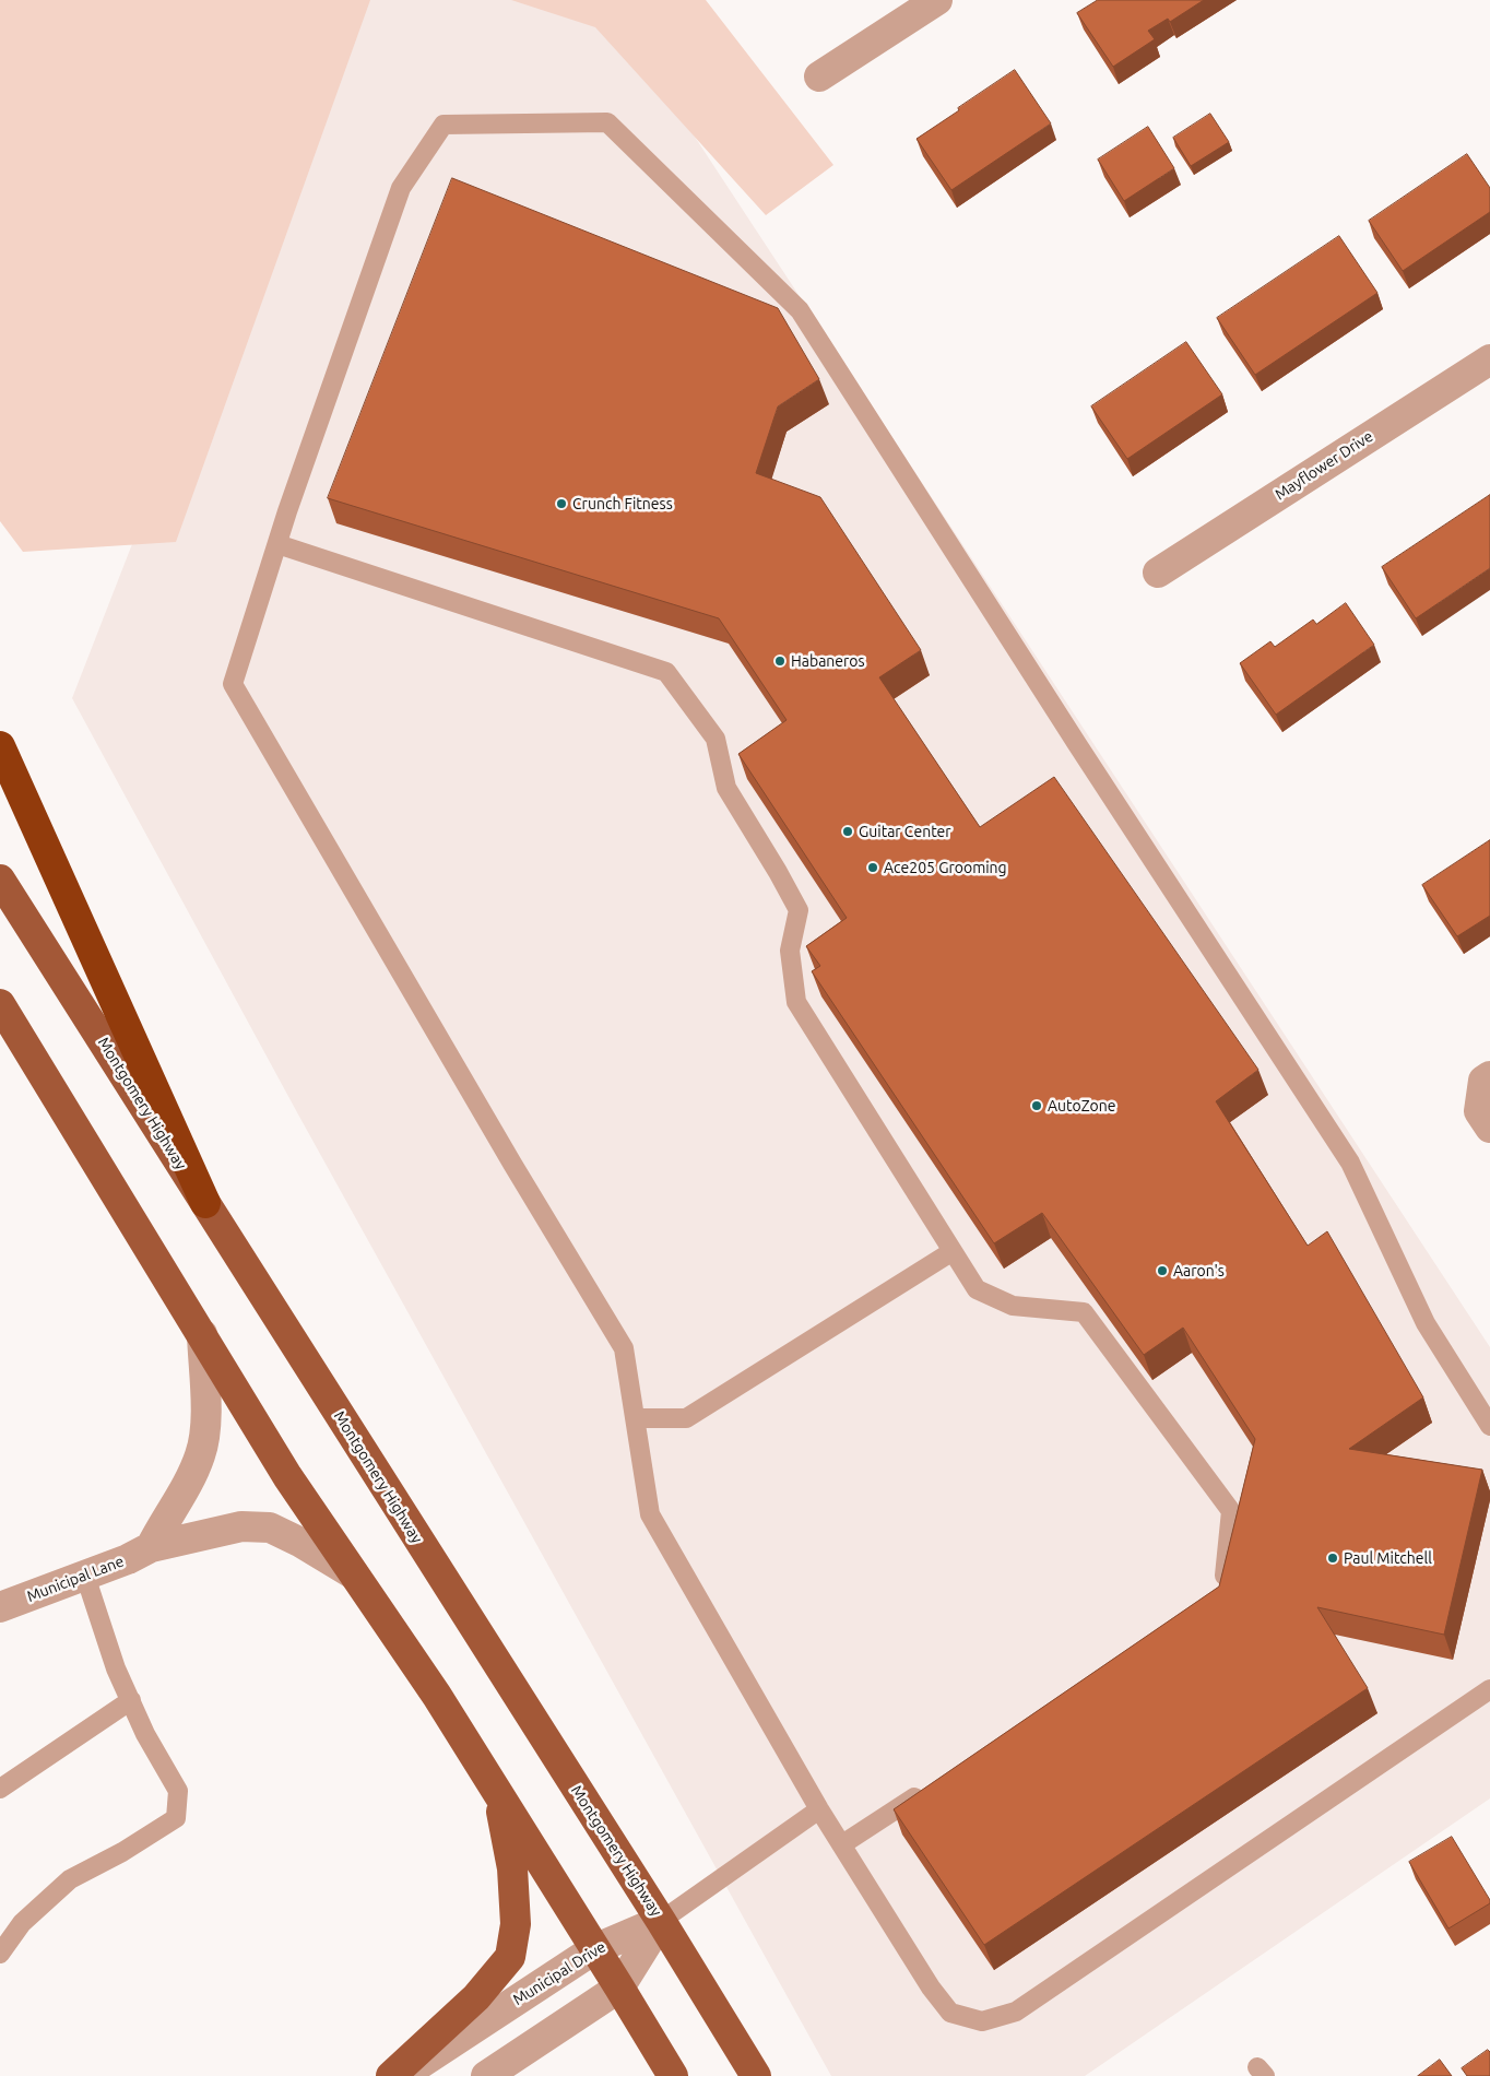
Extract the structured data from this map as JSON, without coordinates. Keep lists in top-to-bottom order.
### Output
{
  "streets": {
    "main road": ["Montgomery Highway"],
    "street": ["Mayflower Drive", "Municipal Lane", "Municipal Drive"]
  },
  "crossings": [
    ["Montgomery Highway", "Municipal Drive"]
  ],
  "places": [
    "Crunch Fitness",
    "Habaneros",
    "Guitar Center",
    "Ace205 Grooming",
    "AutoZone",
    "Aaron's",
    "Paul Mitchell"
  ]
}
